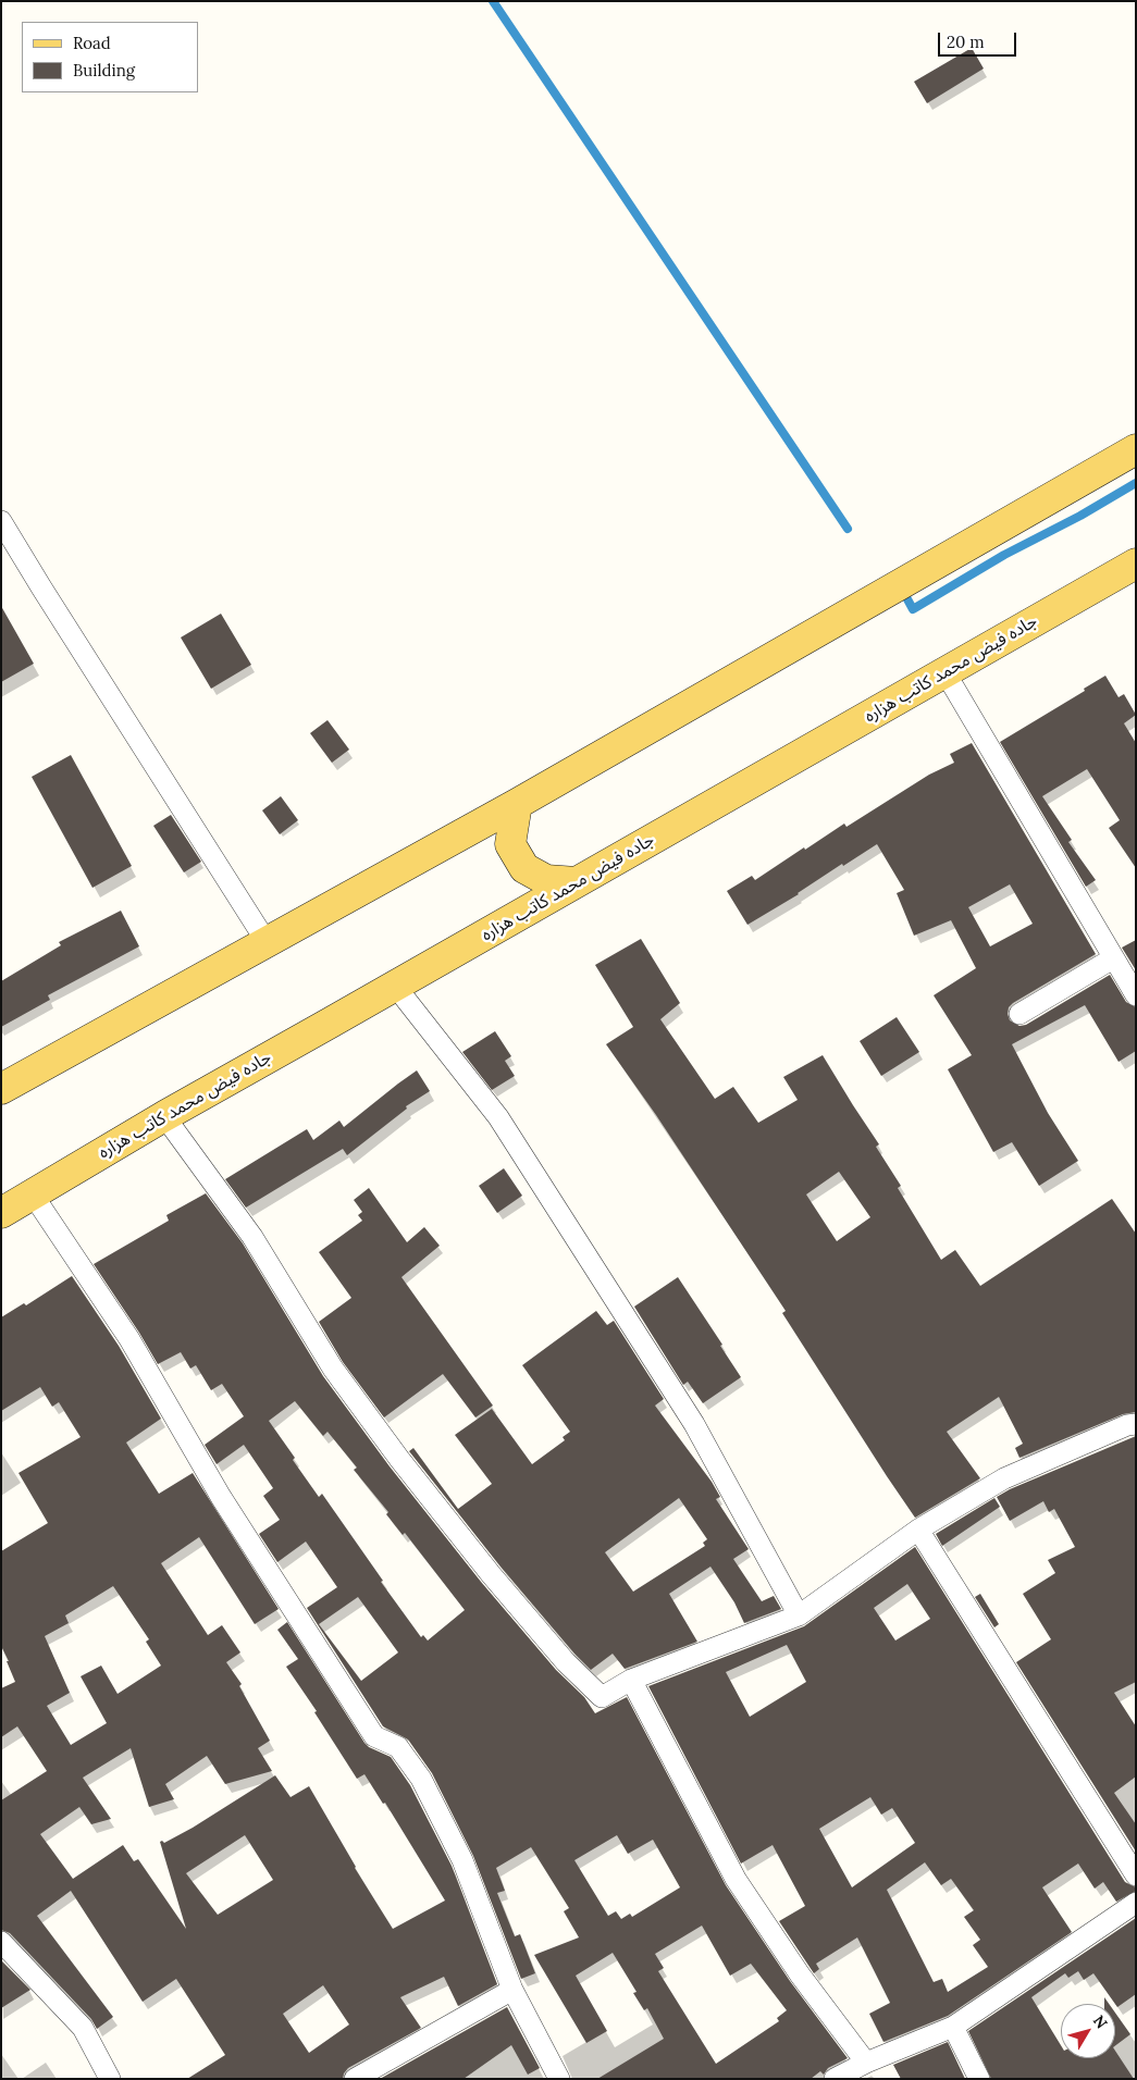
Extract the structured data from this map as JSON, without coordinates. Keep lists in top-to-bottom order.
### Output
{
  "streets": {
    "main road": ["جاده فیض محمد کاتب هزاره"]
  },
  "legend": ["Road", "Building"],
  "scale_bar": "20 m",
  "north": "top right"
}
